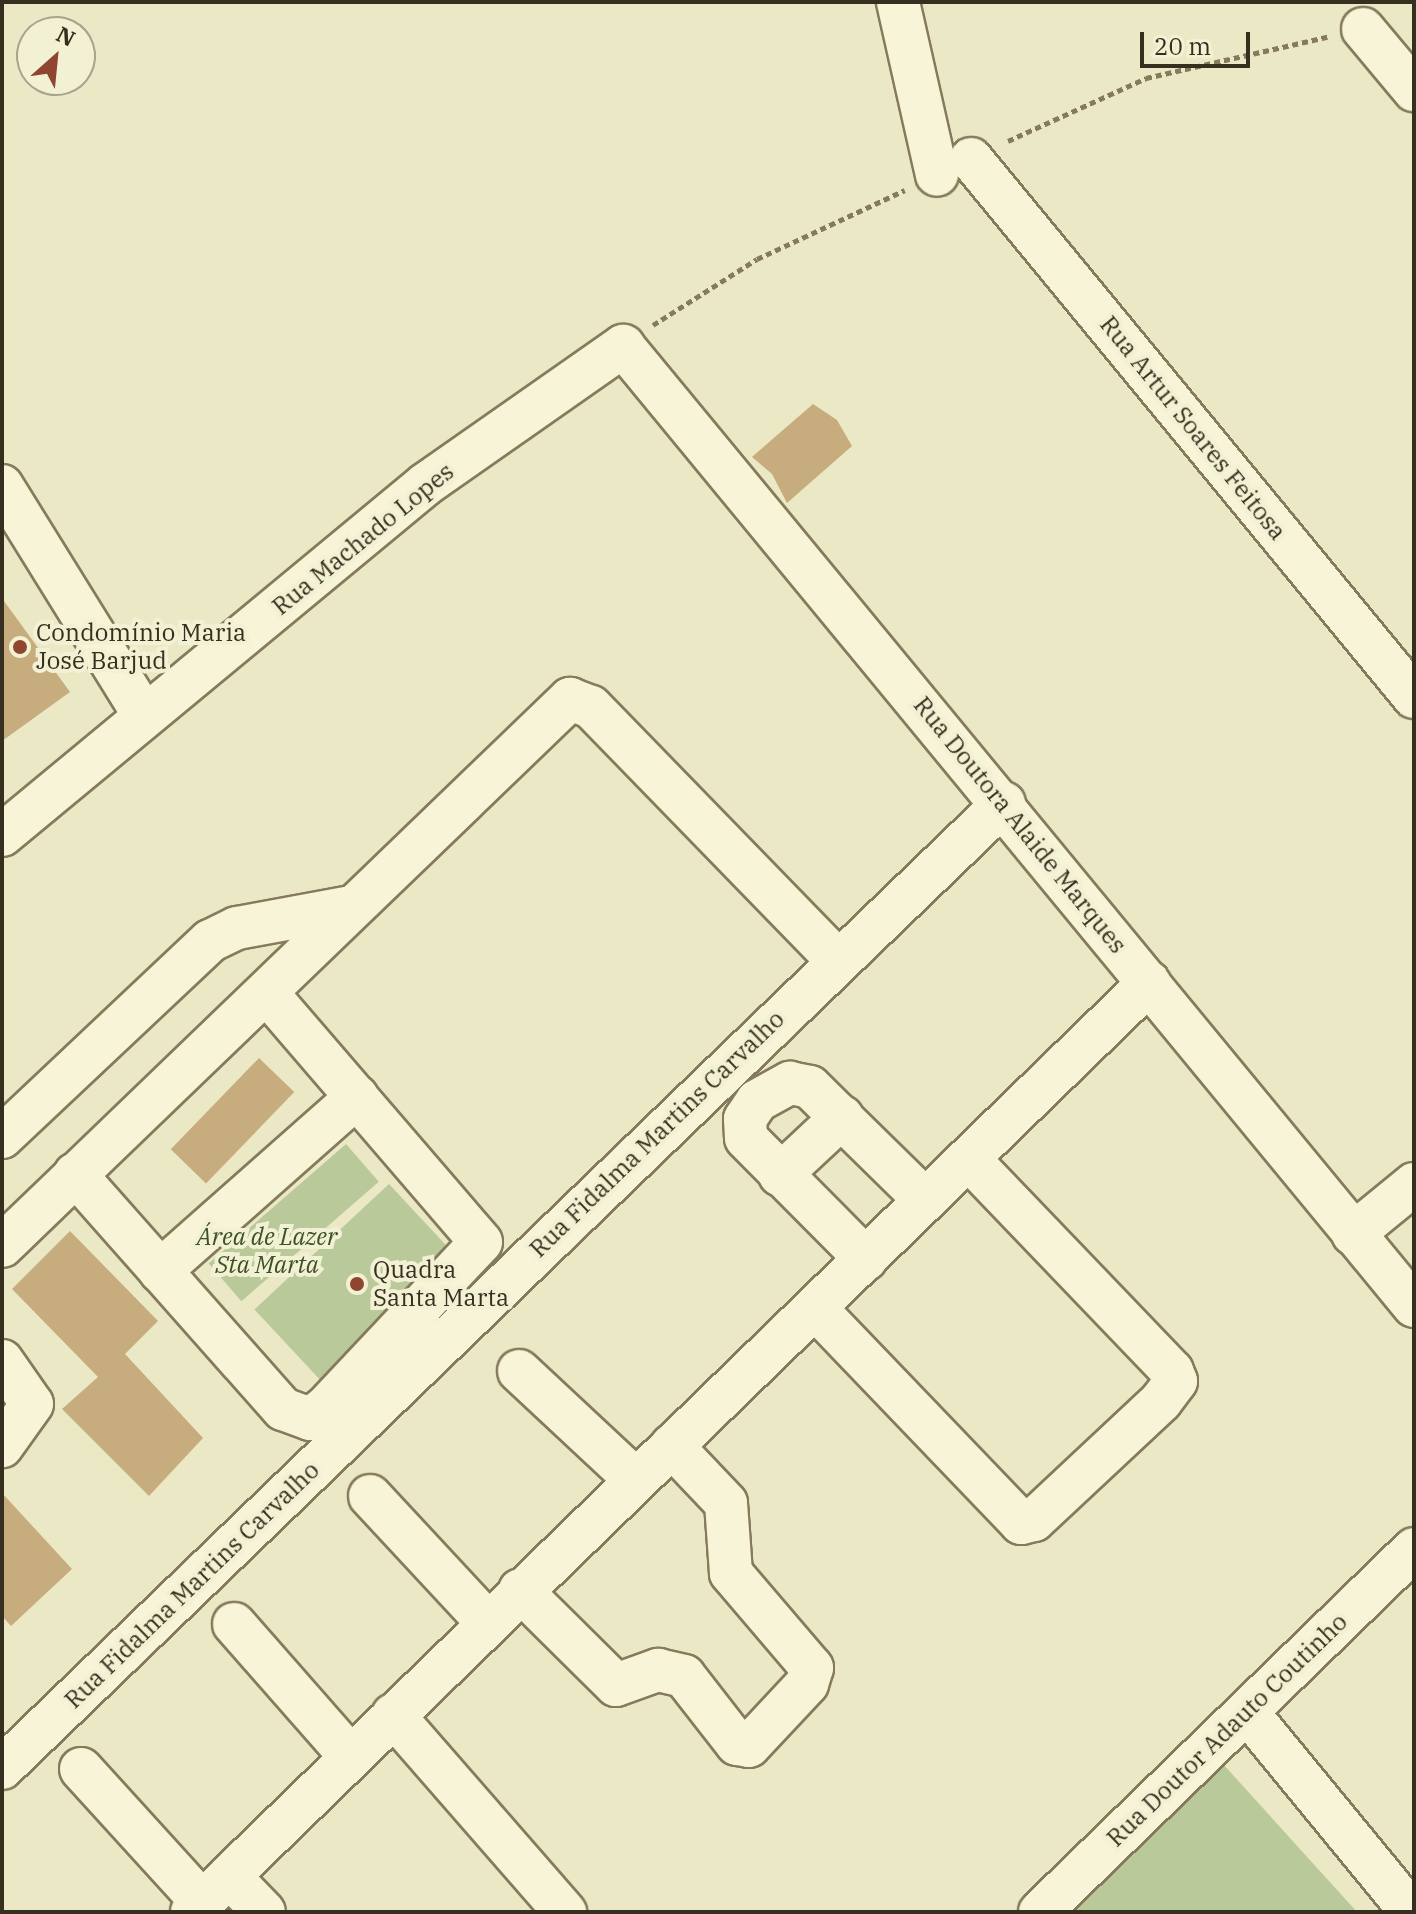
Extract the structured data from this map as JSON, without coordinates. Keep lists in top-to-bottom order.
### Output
{
  "streets": {
    "street": [
      "Rua Artur Soares Feitosa",
      "Rua Machado Lopes",
      "Rua Doutora Alaide Marques",
      "Rua Fidalma Martins Carvalho",
      "Rua Doutor Adauto Coutinho"
    ]
  },
  "crossings": [
    ["Rua Machado Lopes", "Rua Doutora Alaide Marques"],
    ["Rua Doutora Alaide Marques", "Rua Fidalma Martins Carvalho"]
  ],
  "parks": ["Área de Lazer Sta Marta"],
  "places": ["Condomínio Maria José Barjud", "Quadra Santa Marta"],
  "scale_bar": "20 m",
  "north": "top right"
}
